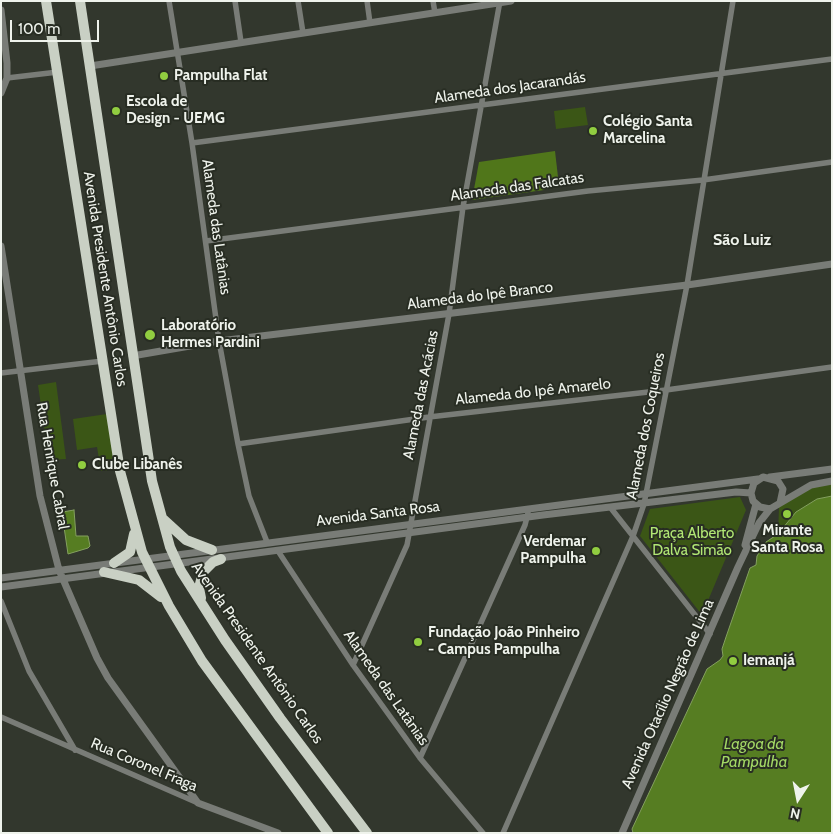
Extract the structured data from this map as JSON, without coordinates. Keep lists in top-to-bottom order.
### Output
{
  "streets": {
    "highway": ["Avenida Presidente Antônio Carlos"],
    "street": [
      "Alameda dos Jacarandás",
      "Alameda das Falcatas",
      "Alameda das Latânias",
      "Alameda do Ipê Branco",
      "Alameda do Ipê Amarelo",
      "Alameda das Acácias",
      "Alameda dos Coqueiros",
      "Rua Henrique Cabral",
      "Avenida Santa Rosa",
      "Avenida Otacílio Negrão de Lima",
      "Rua Coronel Fraga"
    ]
  },
  "crossings": [
    ["Alameda dos Jacarandás", "Alameda das Latânias"],
    ["Alameda dos Jacarandás", "Alameda das Acácias"],
    ["Alameda dos Jacarandás", "Alameda dos Coqueiros"],
    ["Alameda das Falcatas", "Alameda das Latânias"],
    ["Alameda das Falcatas", "Alameda das Acácias"],
    ["Alameda das Falcatas", "Alameda dos Coqueiros"],
    ["Alameda das Latânias", "Alameda do Ipê Branco"],
    ["Alameda das Latânias", "Alameda do Ipê Amarelo"],
    ["Alameda das Latânias", "Alameda das Acácias"],
    ["Alameda das Latânias", "Avenida Santa Rosa"],
    ["Avenida Presidente Antônio Carlos", "Alameda do Ipê Branco"],
    ["Avenida Presidente Antônio Carlos", "Avenida Santa Rosa"],
    ["Alameda do Ipê Branco", "Alameda das Acácias"],
    ["Alameda do Ipê Branco", "Alameda dos Coqueiros"],
    ["Alameda do Ipê Amarelo", "Alameda das Acácias"],
    ["Alameda do Ipê Amarelo", "Alameda dos Coqueiros"],
    ["Alameda das Acácias", "Avenida Santa Rosa"],
    ["Alameda dos Coqueiros", "Avenida Santa Rosa"],
    ["Rua Henrique Cabral", "Avenida Santa Rosa"],
    ["Rua Henrique Cabral", "Rua Coronel Fraga"],
    ["Avenida Santa Rosa", "Avenida Otacílio Negrão de Lima"]
  ],
  "districts": ["São Luiz"],
  "water": ["Lagoa da Pampulha"],
  "parks": ["Praça Alberto Dalva Simão"],
  "places": [
    "Pampulha Flat",
    "Escola de Design - UEMG",
    "Colégio Santa Marcelina",
    "Laboratório Hermes Pardini",
    "Clube Libanês",
    "Mirante Santa Rosa",
    "Verdemar Pampulha",
    "Fundação João Pinheiro - Campus Pampulha",
    "Iemanjá"
  ],
  "scale_bar": "100 m",
  "north": "bottom"
}
